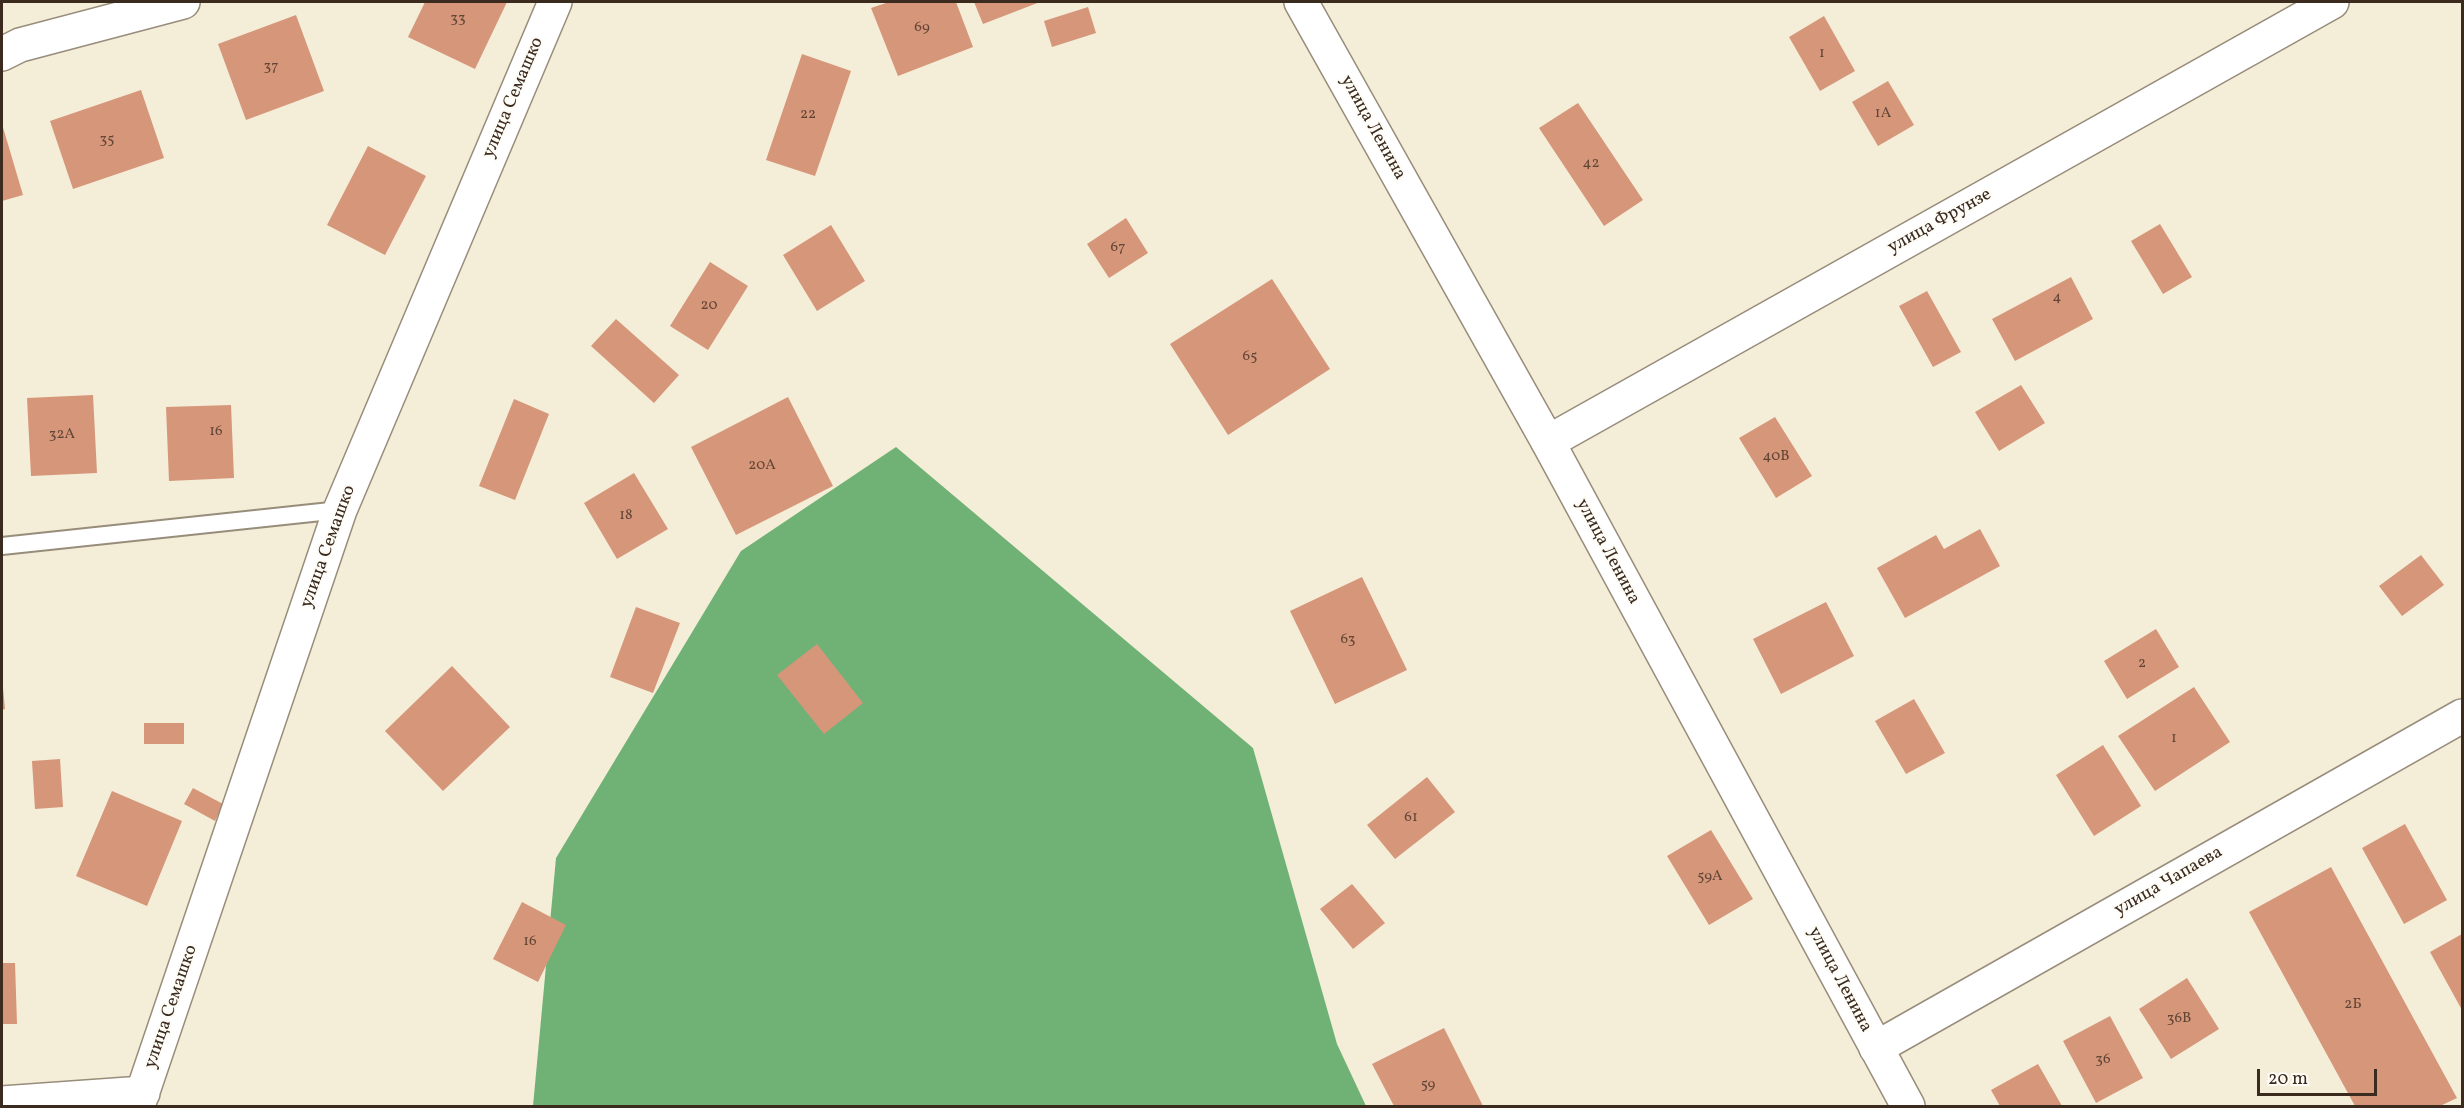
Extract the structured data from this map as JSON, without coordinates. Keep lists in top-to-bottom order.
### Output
{
  "streets": {
    "street": [
      "улица Семашко",
      "улица Ленина",
      "улица Фрунзе",
      "улица Чапаева"
    ]
  },
  "crossings": [
    ["улица Ленина", "улица Фрунзе"],
    ["улица Ленина", "улица Чапаева"]
  ],
  "house_numbers": [
    "33",
    "69",
    "1",
    "37",
    "1А",
    "22",
    "35",
    "42",
    "67",
    "4",
    "20",
    "65",
    "16",
    "32А",
    "40В",
    "20А",
    "18",
    "63",
    "2",
    "1",
    "61",
    "59А",
    "16",
    "2Б",
    "36В",
    "36",
    "59"
  ],
  "scale_bar": "20 m"
}
